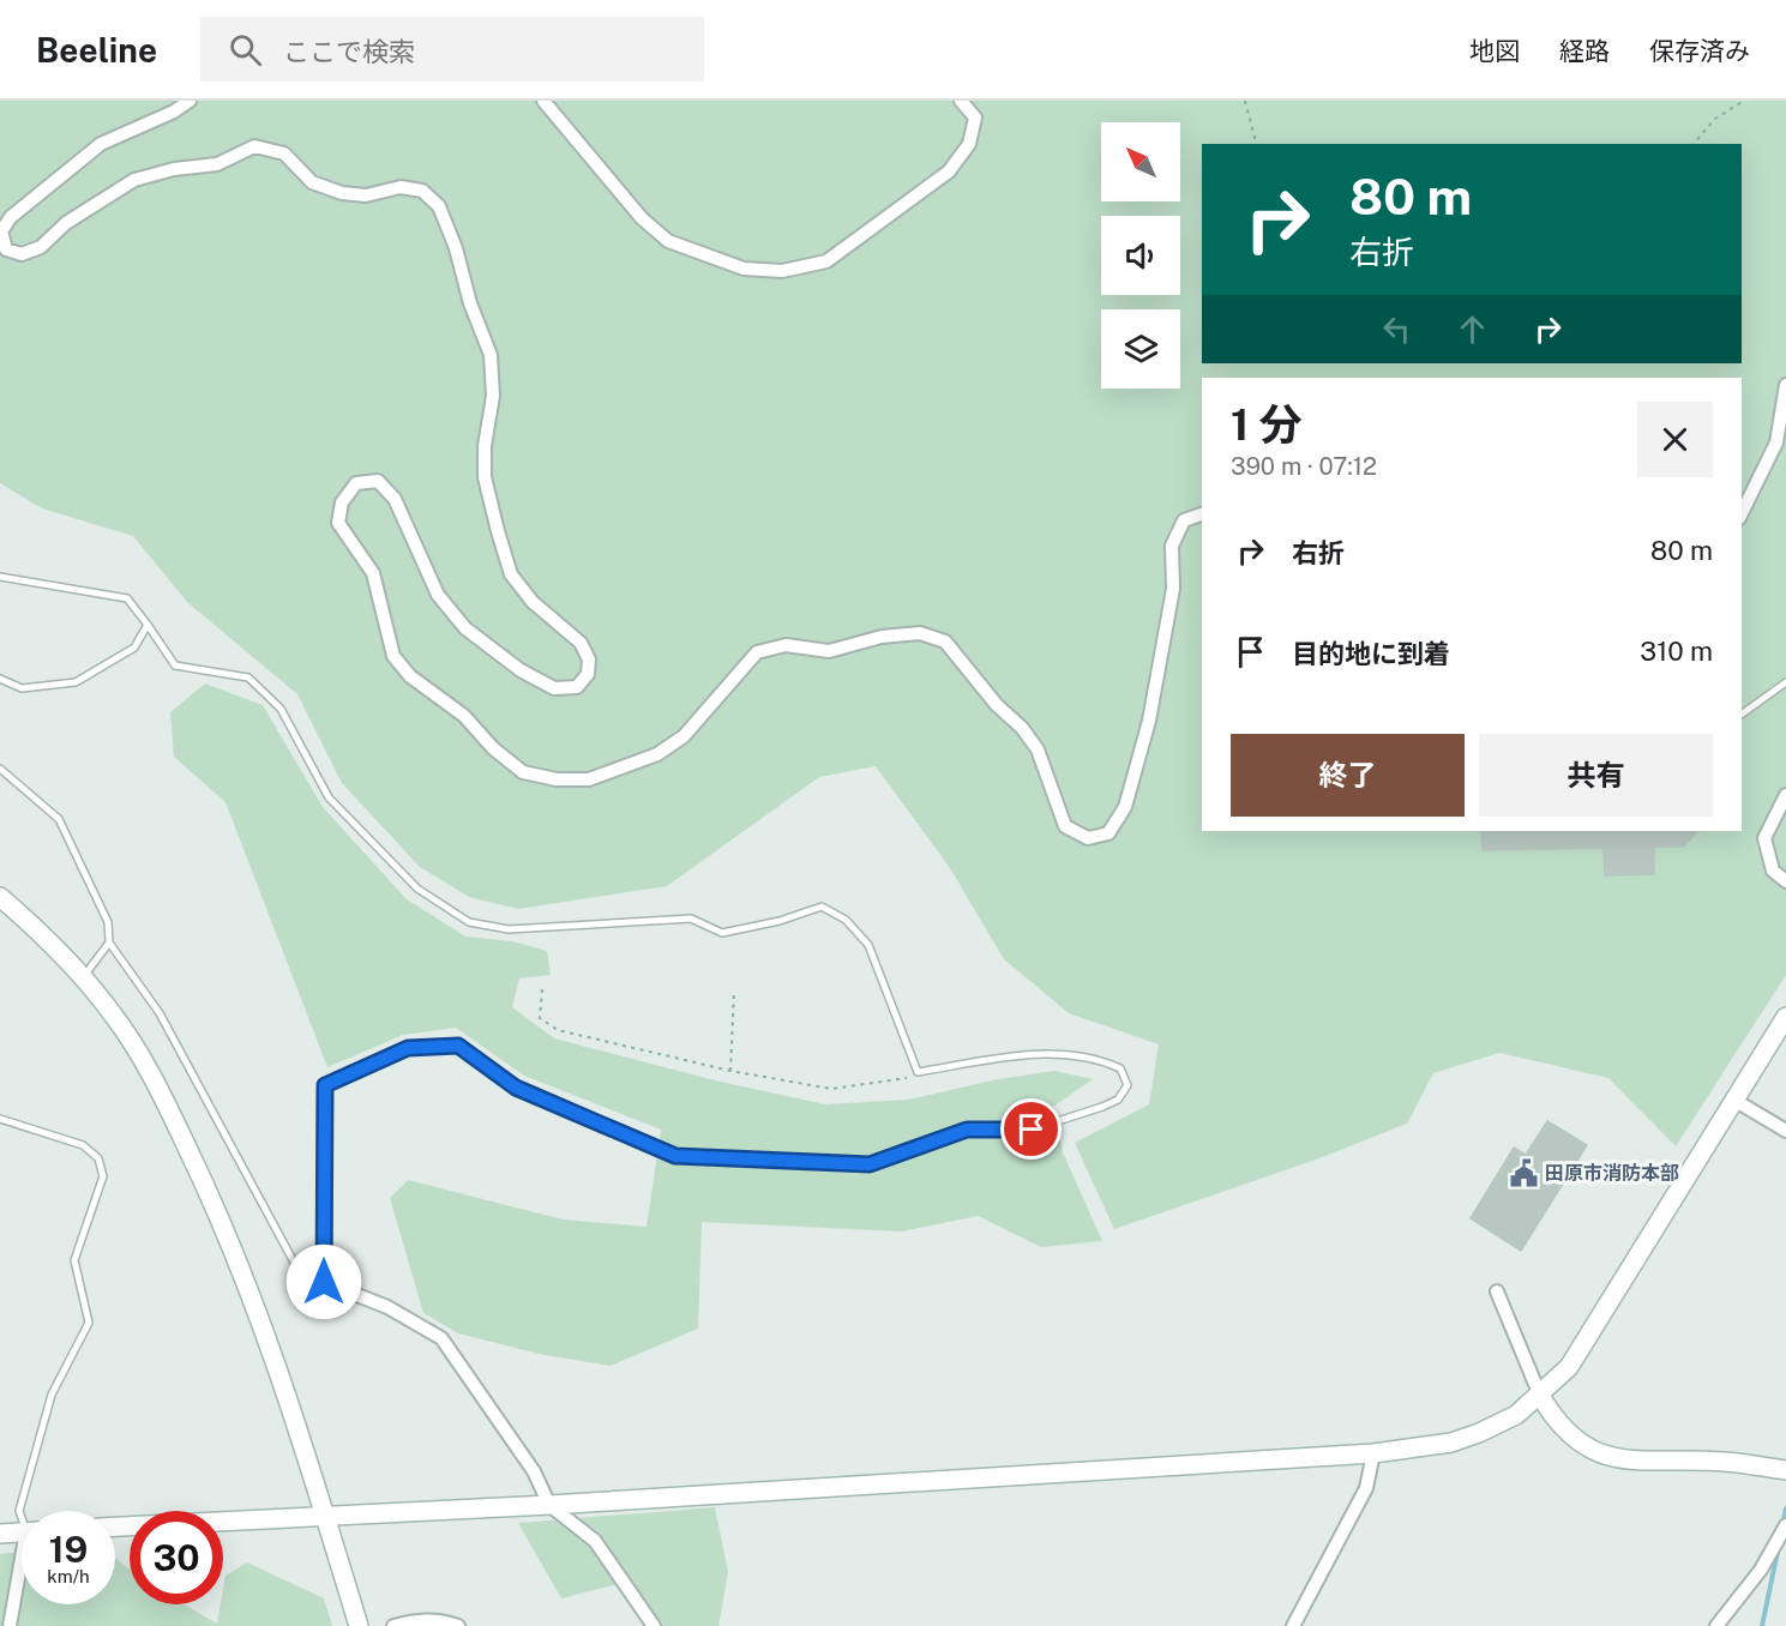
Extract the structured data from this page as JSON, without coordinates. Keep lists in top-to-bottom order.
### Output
{
  "places": {
    "public building": ["田原市消防本部"]
  },
  "north": "top left",
  "page": {
    "header": "Beeline",
    "search": "ここで検索",
    "nav": ["地図", "経路", "保存済み"],
    "turn": ["80 m", "右折"],
    "heading": ["1 分", "390 m · 07:12"],
    "list": [
      {
        "name": "右折",
        "value": "80 m"
      },
      {
        "name": "目的地に到着",
        "value": "310 m"
      }
    ],
    "buttons": ["終了", "共有"],
    "speed": "19 km/h",
    "limit": "30"
  }
}
